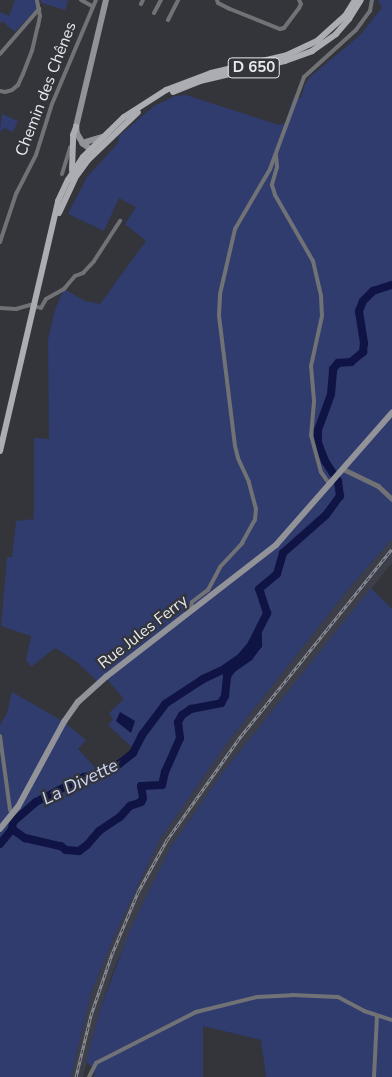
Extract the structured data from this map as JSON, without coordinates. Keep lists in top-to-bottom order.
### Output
{
  "streets": {
    "main road": ["D 650", "Rue Jules Ferry"],
    "street": ["Chemin des Chênes"]
  },
  "water": ["La Divette"]
}
